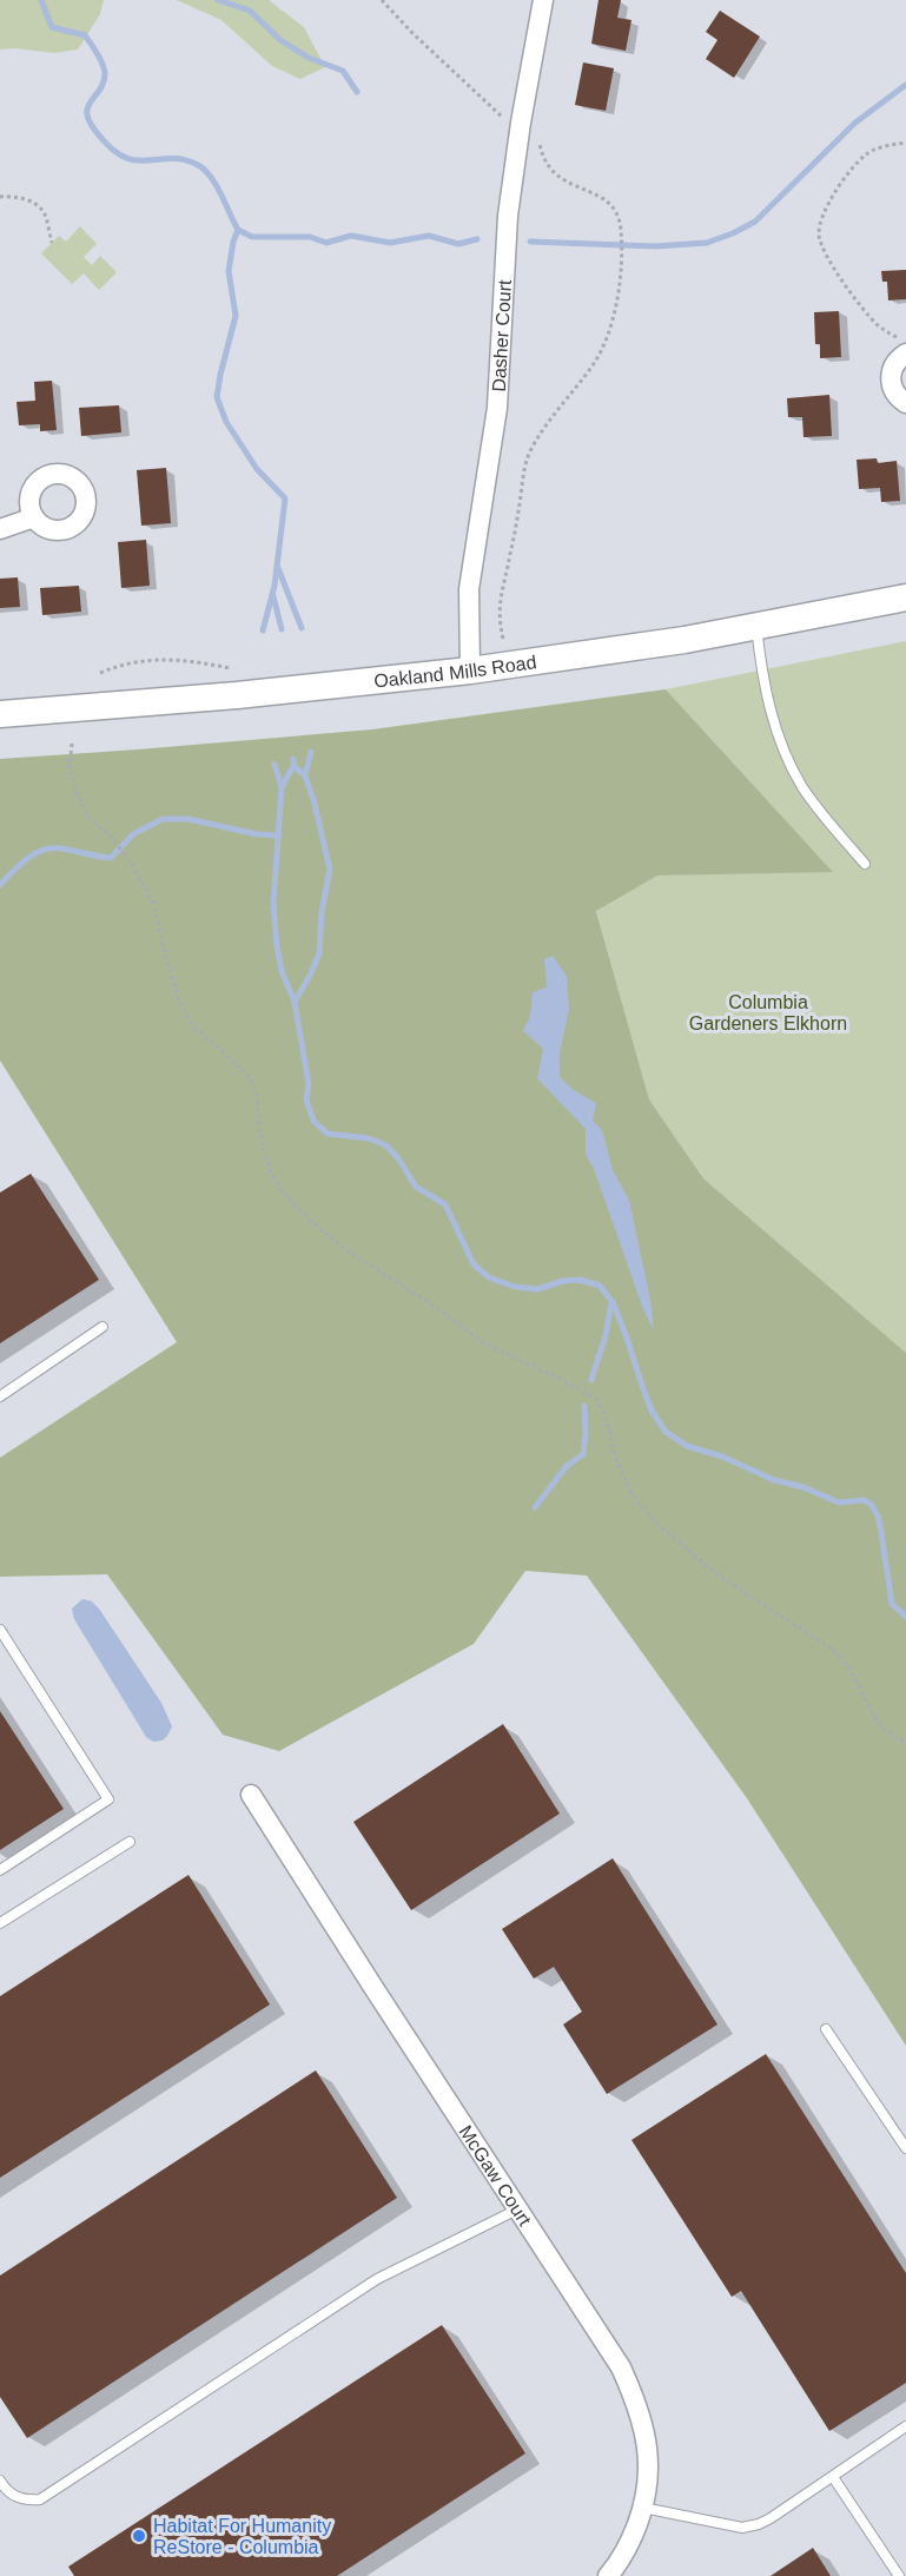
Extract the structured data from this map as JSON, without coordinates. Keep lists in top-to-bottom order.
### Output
{
  "streets": {
    "street": ["Dasher Court", "Oakland Mills Road", "McGaw Court"]
  },
  "crossings": [
    ["Dasher Court", "Oakland Mills Road"]
  ],
  "parks": ["Columbia Gardeners Elkhorn"],
  "places": ["Habitat For Humanity ReStore - Columbia"]
}
